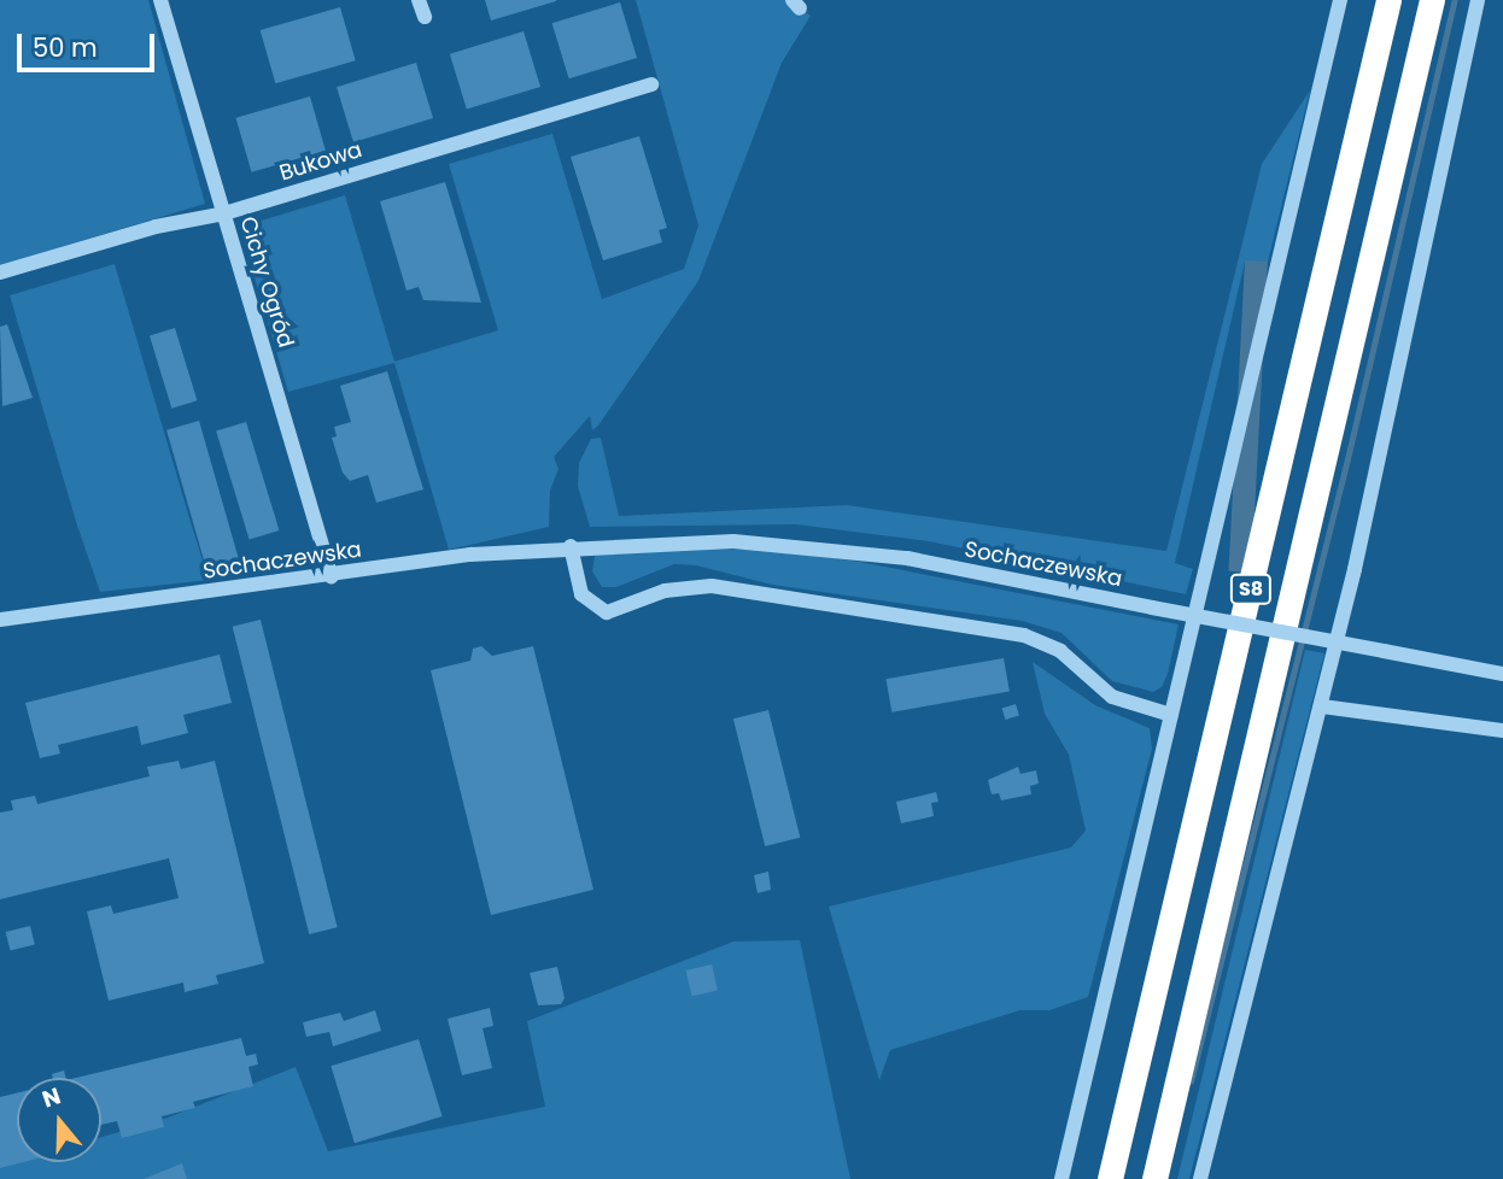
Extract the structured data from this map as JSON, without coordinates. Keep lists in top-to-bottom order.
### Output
{
  "streets": {
    "highway": ["S8"],
    "street": ["Bukowa", "Cichy Ogród", "Sochaczewska"]
  },
  "crossings": [
    ["Bukowa", "Cichy Ogród"],
    ["Cichy Ogród", "Sochaczewska"]
  ],
  "scale_bar": "50 m",
  "north": "top"
}
